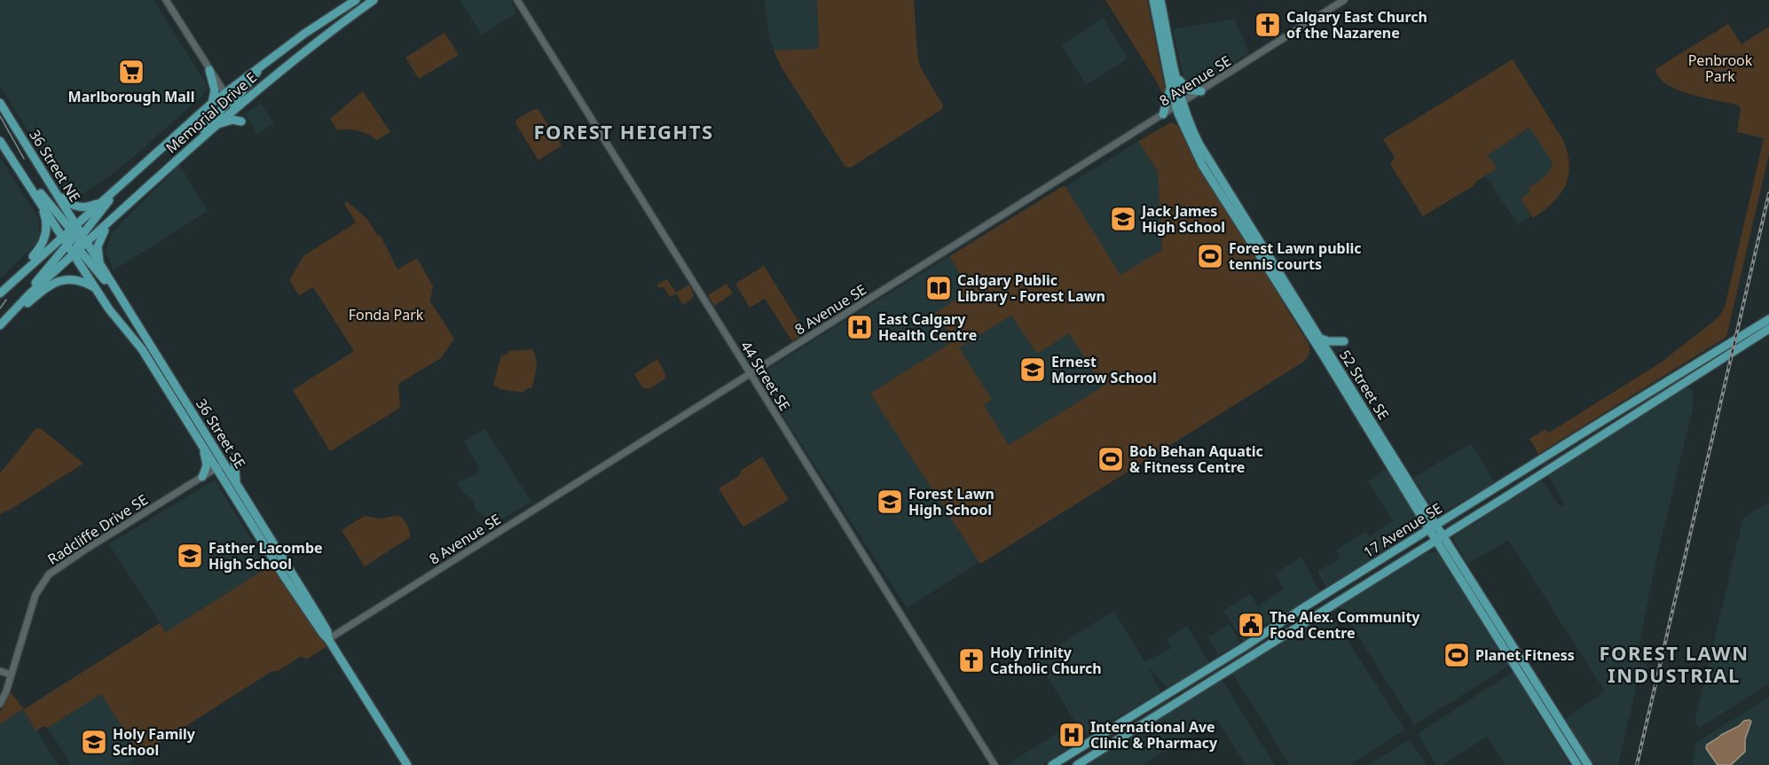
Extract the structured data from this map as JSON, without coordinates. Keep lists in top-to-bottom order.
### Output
{
  "streets": {
    "main road": [
      "Memorial Drive E",
      "36 Street NE",
      "52 Street SE",
      "36 Street SE",
      "17 Avenue SE"
    ],
    "street": ["8 Avenue SE", "44 Street SE", "Radcliffe Drive SE"]
  },
  "crossings": [
    ["8 Avenue SE", "44 Street SE"],
    ["8 Avenue SE", "52 Street SE"],
    ["8 Avenue SE", "36 Street SE"],
    ["Memorial Drive E", "36 Street NE"],
    ["Memorial Drive E", "36 Street SE"],
    ["36 Street NE", "36 Street SE"],
    ["52 Street SE", "17 Avenue SE"],
    ["36 Street SE", "Radcliffe Drive SE"]
  ],
  "districts": ["FOREST HEIGHTS", "FOREST LAWN INDUSTRIAL"],
  "parks": ["Penbrook Park", "Fonda Park"],
  "places": {
    "church": ["Calgary East Church of the Nazarene", "Holy Trinity Catholic Church"],
    "supermarket": ["Marlborough Mall"],
    "school or university": [
      "Jack James High School",
      "Ernest Morrow School",
      "Forest Lawn High School",
      "Father Lacombe High School",
      "Holy Family School"
    ],
    "sports": ["Forest Lawn public tennis courts", "Bob Behan Aquatic & Fitness Centre", "Planet Fitness"],
    "library": ["Calgary Public Library - Forest Lawn"],
    "hospital": ["East Calgary Health Centre", "International Ave Clinic & Pharmacy"],
    "public building": ["The Alex. Community Food Centre"]
  }
}
